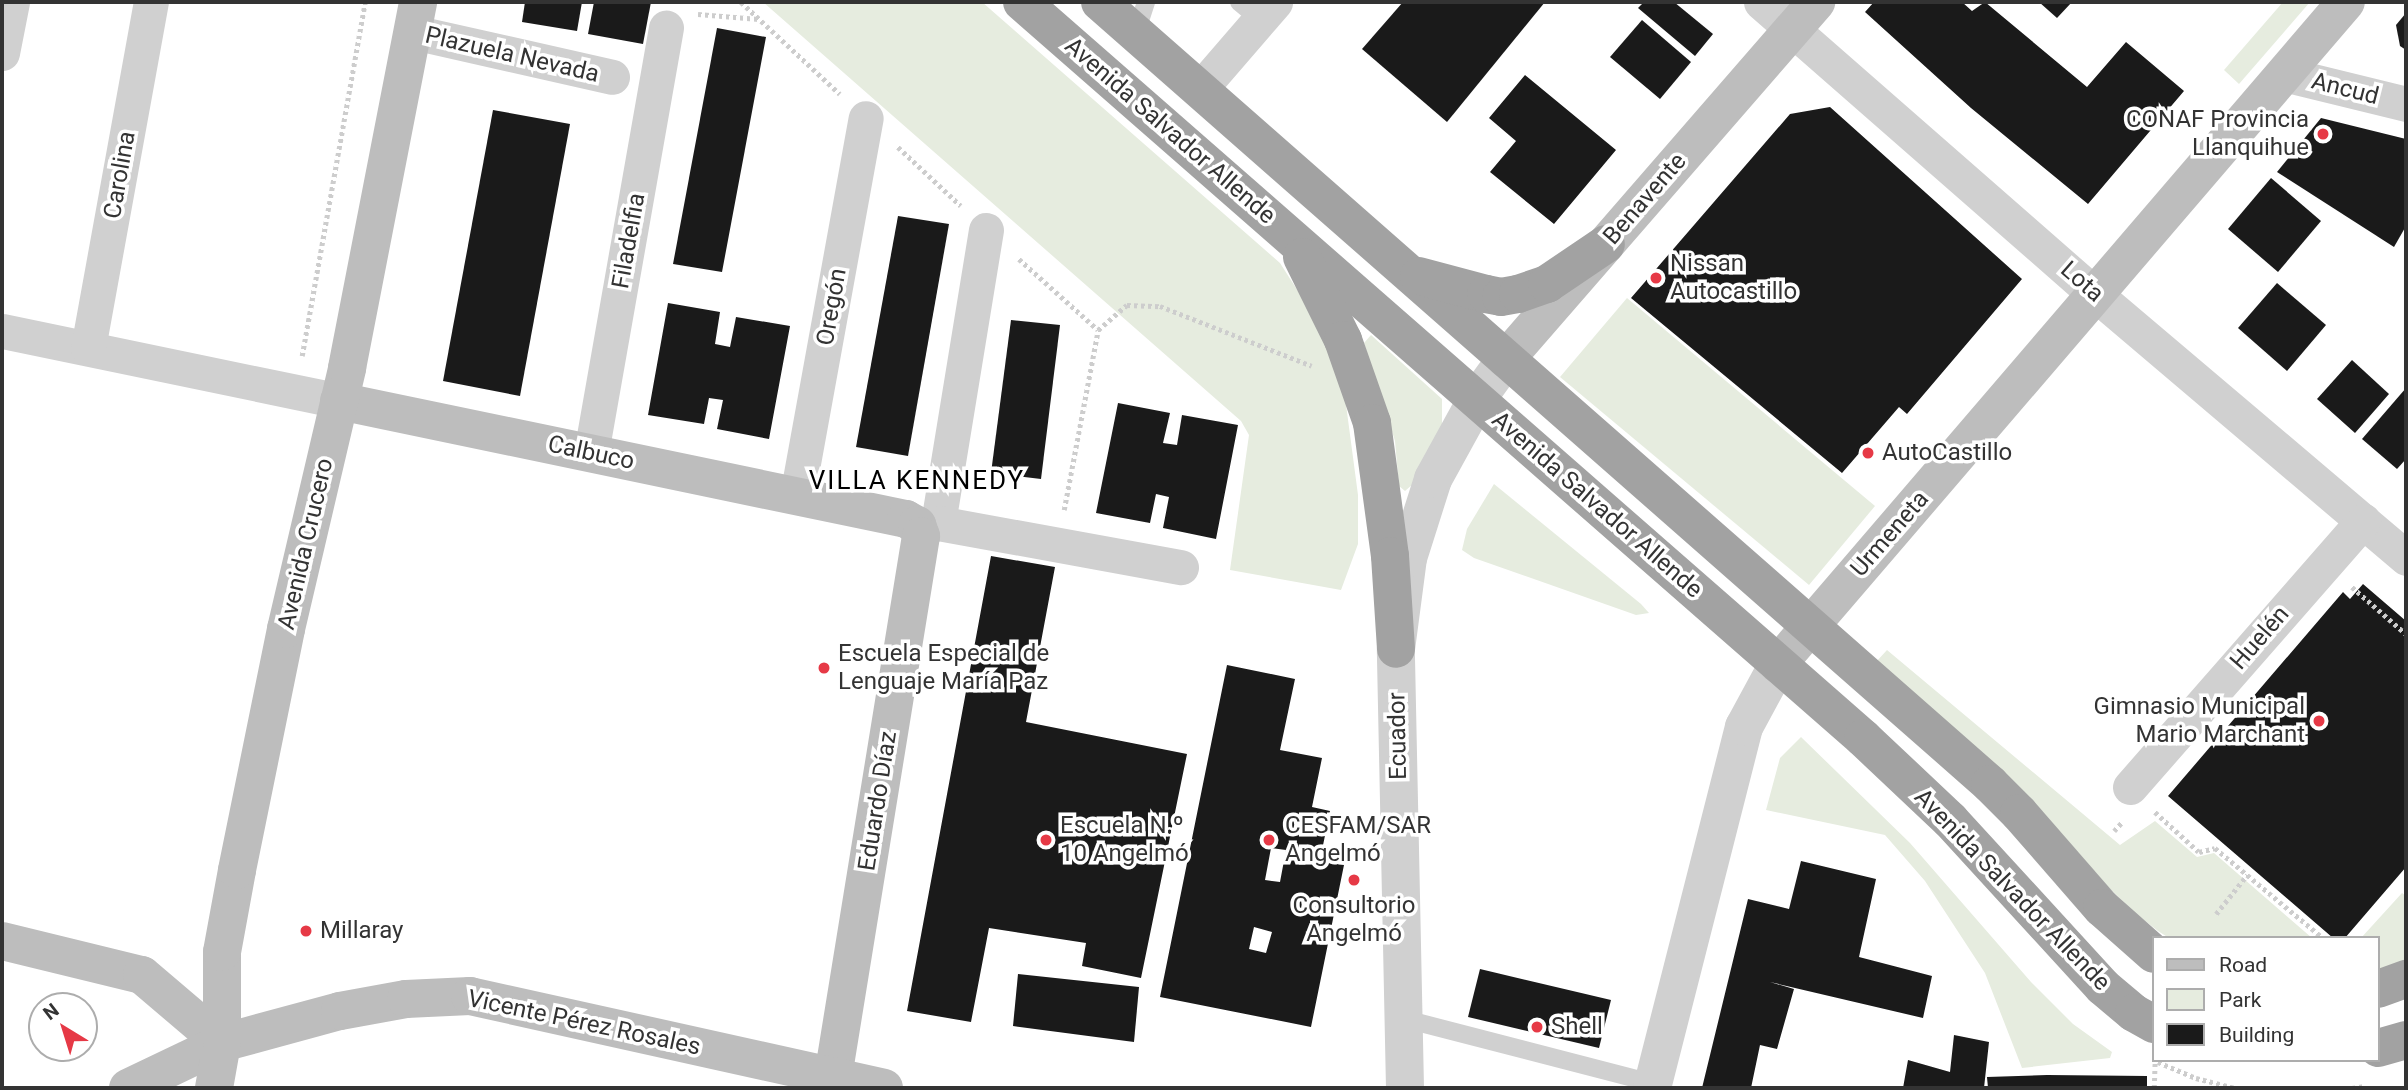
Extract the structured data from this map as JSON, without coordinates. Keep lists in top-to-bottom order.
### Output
{
  "streets": {
    "highway": ["Avenida Salvador Allende"],
    "main road": [
      "Benavente",
      "Calbuco",
      "Urmeneta",
      "Avenida Crucero",
      "Eduardo Díaz",
      "Vicente Pérez Rosales"
    ],
    "street": [
      "Plazuela Nevada",
      "Ancud",
      "Carolina",
      "Filadelfia",
      "Lota",
      "Oregón",
      "Huelén",
      "Ecuador"
    ]
  },
  "crossings": [
    ["Plazuela Nevada", "Avenida Crucero"],
    ["Ancud", "Urmeneta"],
    ["Avenida Salvador Allende", "Benavente"],
    ["Avenida Salvador Allende", "Urmeneta"],
    ["Avenida Salvador Allende", "Ecuador"],
    ["Carolina", "Calbuco"],
    ["Benavente", "Lota"],
    ["Benavente", "Ecuador"],
    ["Filadelfia", "Calbuco"],
    ["Lota", "Urmeneta"],
    ["Lota", "Huelén"],
    ["Oregón", "Calbuco"],
    ["Calbuco", "Avenida Crucero"],
    ["Calbuco", "Eduardo Díaz"],
    ["Avenida Crucero", "Vicente Pérez Rosales"],
    ["Eduardo Díaz", "Vicente Pérez Rosales"]
  ],
  "districts": ["VILLA KENNEDY"],
  "places": [
    "CONAF Provincia Llanquihue",
    "Nissan Autocastillo",
    "AutoCastillo",
    "Escuela Especial de Lenguaje María Paz",
    "Gimnasio Municipal Mario Marchant",
    "Escuela N.º 10 Angelmó",
    "CESFAM/SAR Angelmó",
    "Consultorio Angelmó",
    "Millaray",
    "Shell"
  ],
  "legend": ["Road", "Park", "Building"],
  "north": "top left"
}
